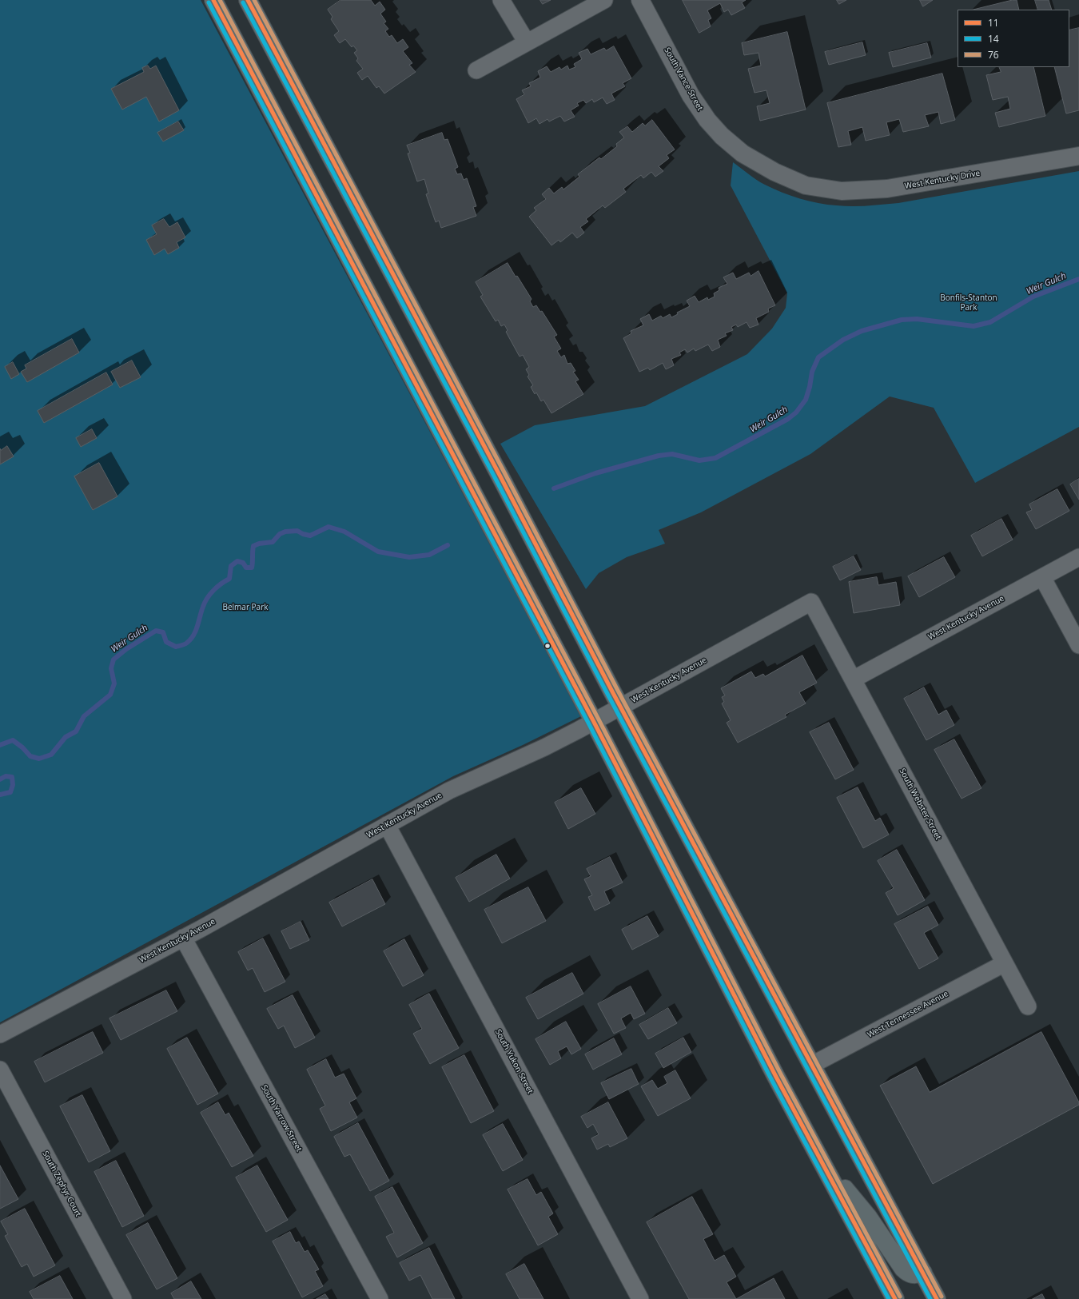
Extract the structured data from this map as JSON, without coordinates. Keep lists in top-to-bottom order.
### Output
{
  "streets": {
    "street": [
      "South Vance Street",
      "West Kentucky Drive",
      "West Kentucky Avenue",
      "South Webster Street",
      "West Tennessee Avenue",
      "South Yukon Street",
      "South Yarrow Street",
      "South Zephyr Court"
    ]
  },
  "crossings": [
    ["South Vance Street", "West Kentucky Drive"],
    ["West Kentucky Avenue", "South Webster Street"],
    ["West Kentucky Avenue", "South Yukon Street"],
    ["West Kentucky Avenue", "South Yarrow Street"],
    ["South Webster Street", "West Tennessee Avenue"]
  ],
  "water": ["Weir Gulch"],
  "parks": ["Bonfils-Stanton Park", "Belmar Park"],
  "lines": ["transit line 11", "transit line 76", "transit line 14"],
  "legend": ["11", "14", "76"]
}
